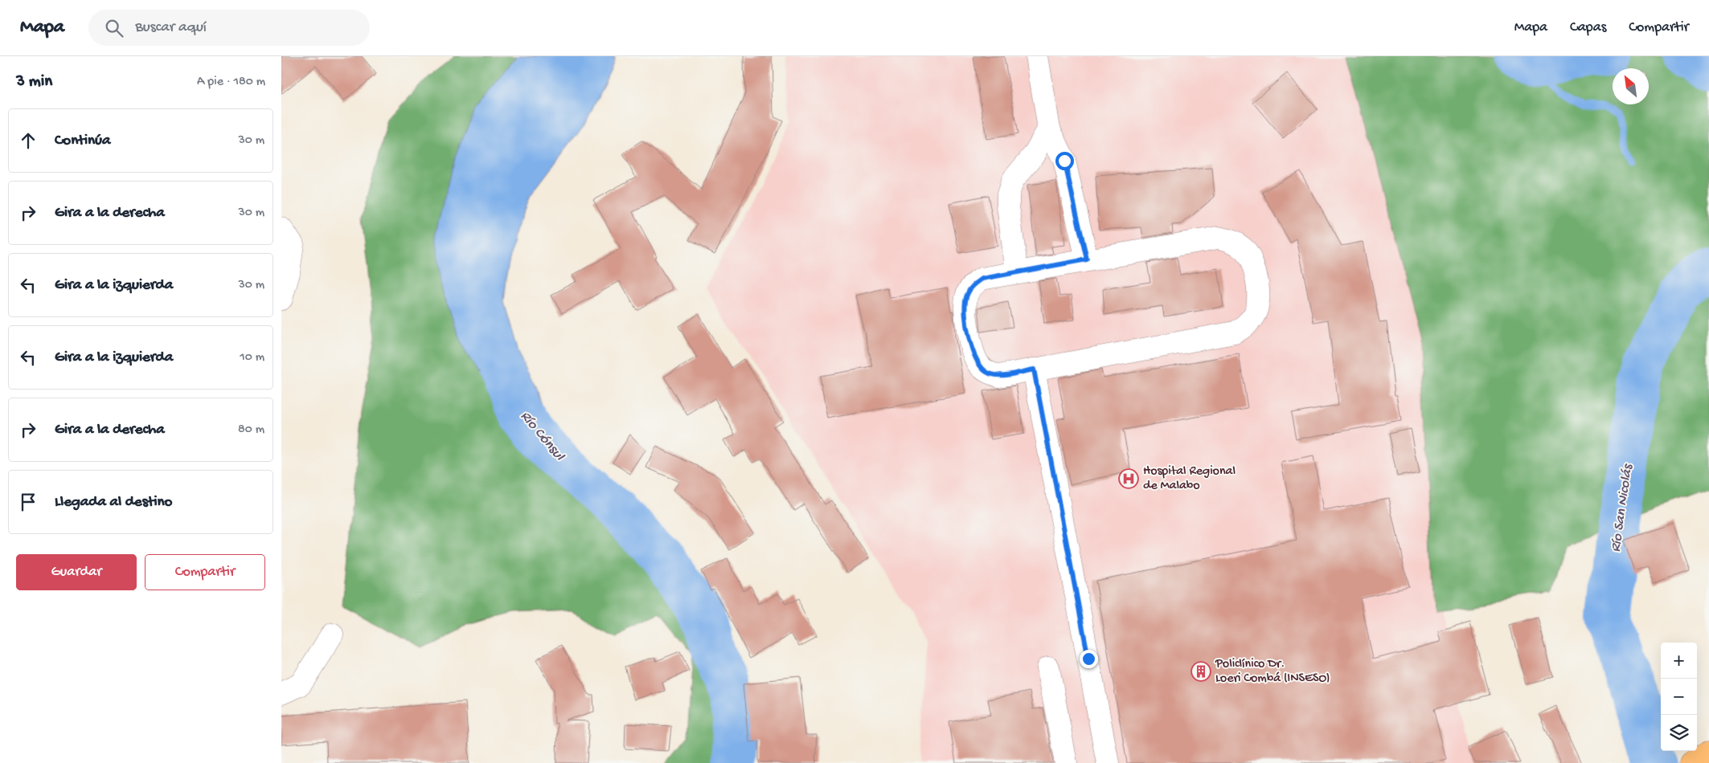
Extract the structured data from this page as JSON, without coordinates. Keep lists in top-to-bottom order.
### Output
{
  "water": ["Río Cónsul", "Río San Nicolás"],
  "places": {
    "hospital": ["Hospital Regional de Malabo"],
    "building": ["Policlínico Dr. Loeri Combá (INSESO)"]
  },
  "north": "top left",
  "page": {
    "header": "Mapa",
    "search": "Buscar aquí",
    "nav": ["Mapa", "Capas", "Compartir"],
    "heading": ["3 min", "A pie · 180 m"],
    "list": [
      ["Continúa", "30 m"],
      ["Gira a la derecha", "30 m"],
      ["Gira a la izquierda", "30 m"],
      ["Gira a la izquierda", "10 m"],
      ["Gira a la derecha", "80 m"],
      "Llegada al destino"
    ],
    "buttons": ["Guardar", "Compartir"],
    "map_buttons": ["+", "−"]
  }
}
